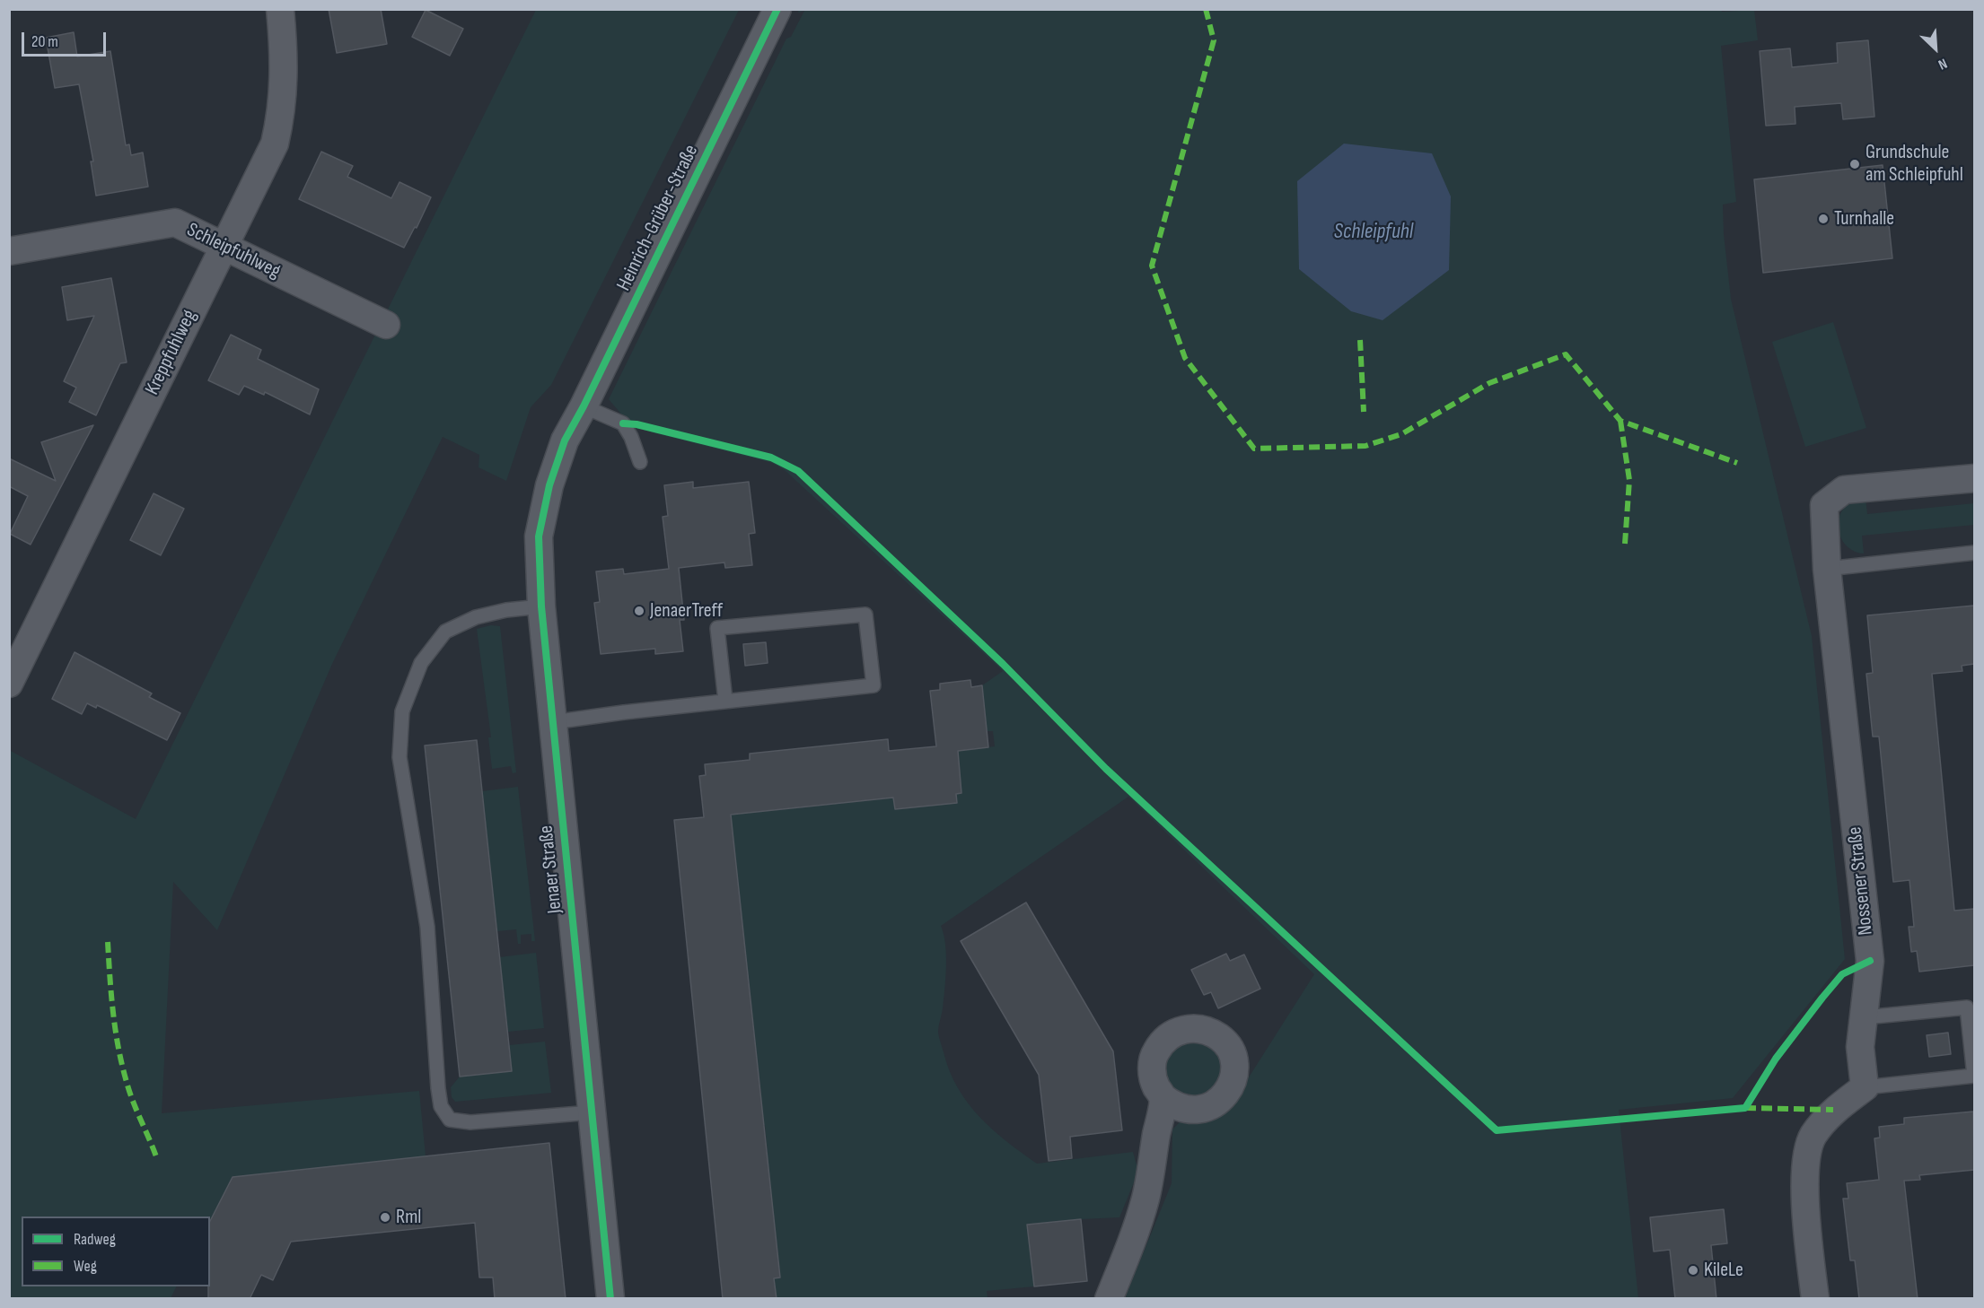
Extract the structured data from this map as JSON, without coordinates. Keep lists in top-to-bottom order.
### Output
{
  "streets": {
    "street": [
      "Heinrich-Grüber-Straße",
      "Schleipfuhlweg",
      "Kreppfuhlweg",
      "Jenaer Straße",
      "Nossener Straße"
    ]
  },
  "crossings": [
    ["Heinrich-Grüber-Straße", "Jenaer Straße"],
    ["Schleipfuhlweg", "Kreppfuhlweg"]
  ],
  "water": ["Schleipfuhl"],
  "places": [
    "Grundschule am Schleipfuhl",
    "Turnhalle",
    "JenaerTreff",
    "Rml",
    "KileLe"
  ],
  "legend": ["Radweg", "Weg"],
  "scale_bar": "20 m",
  "north": "bottom right"
}
